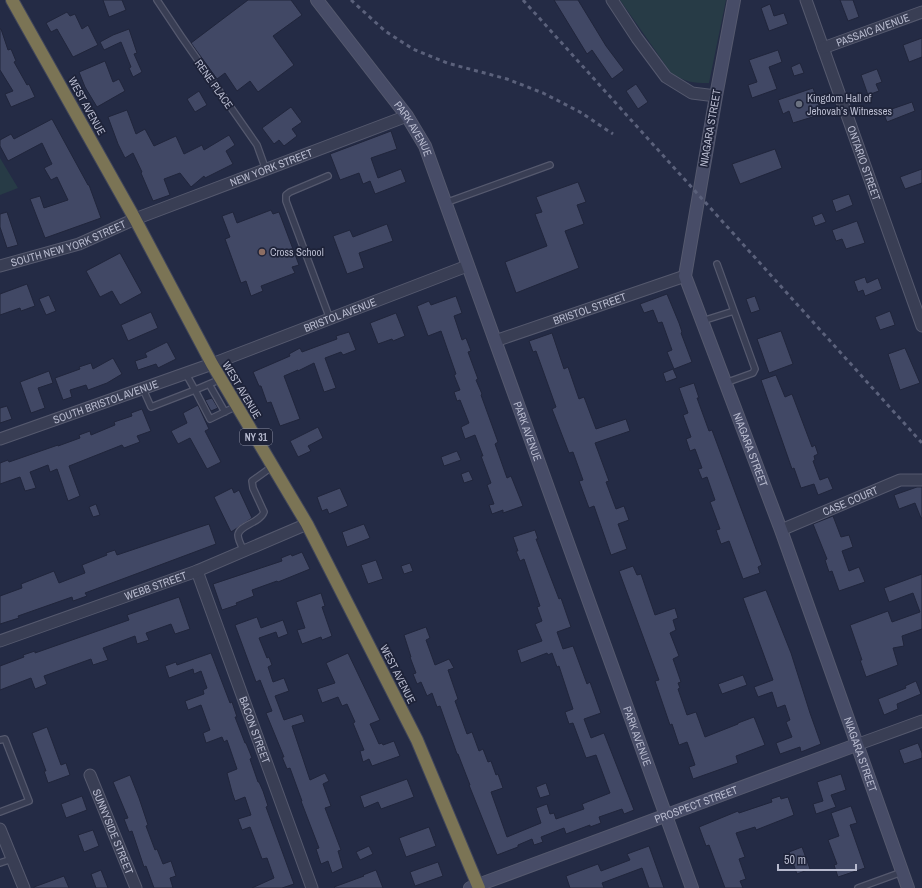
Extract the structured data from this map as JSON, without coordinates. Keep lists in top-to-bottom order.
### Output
{
  "streets": {
    "highway": ["WEST AVENUE", "NY 31"],
    "street": [
      "PASSAIC AVENUE",
      "NIAGARA STREET",
      "PARK AVENUE",
      "ONTARIO STREET",
      "NEW YORK STREET",
      "SOUTH NEW YORK STREET",
      "BRISTOL STREET",
      "BRISTOL AVENUE",
      "SOUTH BRISTOL AVENUE",
      "CASE COURT",
      "WEBB STREET",
      "BACON STREET",
      "PROSPECT STREET",
      "SUNNYSIDE STREET"
    ],
    "lane": ["RENE PLACE"]
  },
  "crossings": [
    ["PASSAIC AVENUE", "ONTARIO STREET"],
    ["RENE PLACE", "NEW YORK STREET"],
    ["WEST AVENUE", "NEW YORK STREET"],
    ["WEST AVENUE", "SOUTH NEW YORK STREET"],
    ["WEST AVENUE", "BRISTOL AVENUE"],
    ["WEST AVENUE", "SOUTH BRISTOL AVENUE"],
    ["WEST AVENUE", "WEBB STREET"],
    ["WEST AVENUE", "PROSPECT STREET"],
    ["NIAGARA STREET", "BRISTOL STREET"],
    ["NIAGARA STREET", "CASE COURT"],
    ["NIAGARA STREET", "PROSPECT STREET"],
    ["PARK AVENUE", "NEW YORK STREET"],
    ["PARK AVENUE", "BRISTOL STREET"],
    ["PARK AVENUE", "BRISTOL AVENUE"],
    ["PARK AVENUE", "PROSPECT STREET"],
    ["NEW YORK STREET", "SOUTH NEW YORK STREET"],
    ["BRISTOL AVENUE", "SOUTH BRISTOL AVENUE"],
    ["WEBB STREET", "BACON STREET"]
  ],
  "places": ["Kingdom Hall of Jehovah’s Witnesses", "Cross School"],
  "scale_bar": "50 m"
}
